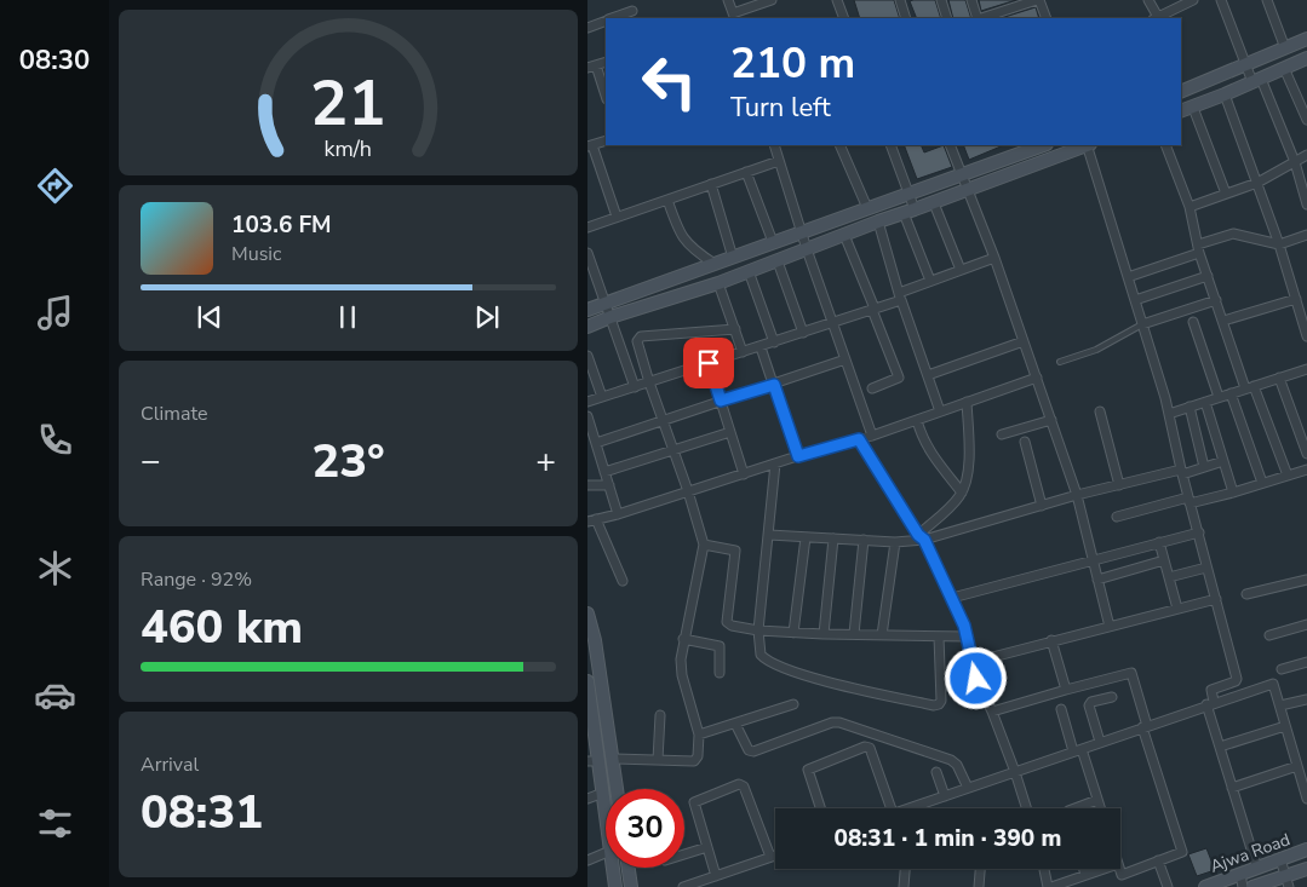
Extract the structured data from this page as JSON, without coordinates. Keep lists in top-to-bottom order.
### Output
{
  "streets": {
    "street": ["Ajwa Road"]
  },
  "page": {
    "tabs": "08:30",
    "turn": ["210 m", "Turn left"],
    "song": ["103.6 FM", "Music"],
    "tile": [
      "Climate",
      ["Range · 92%", "460 km"],
      ["Arrival", "08:31"]
    ],
    "heat": ["−", "23°", "+"],
    "limit": "30",
    "trip": "08:31 · 1 min · 390 m",
    "gauge": ["21", "km/h"]
  }
}
